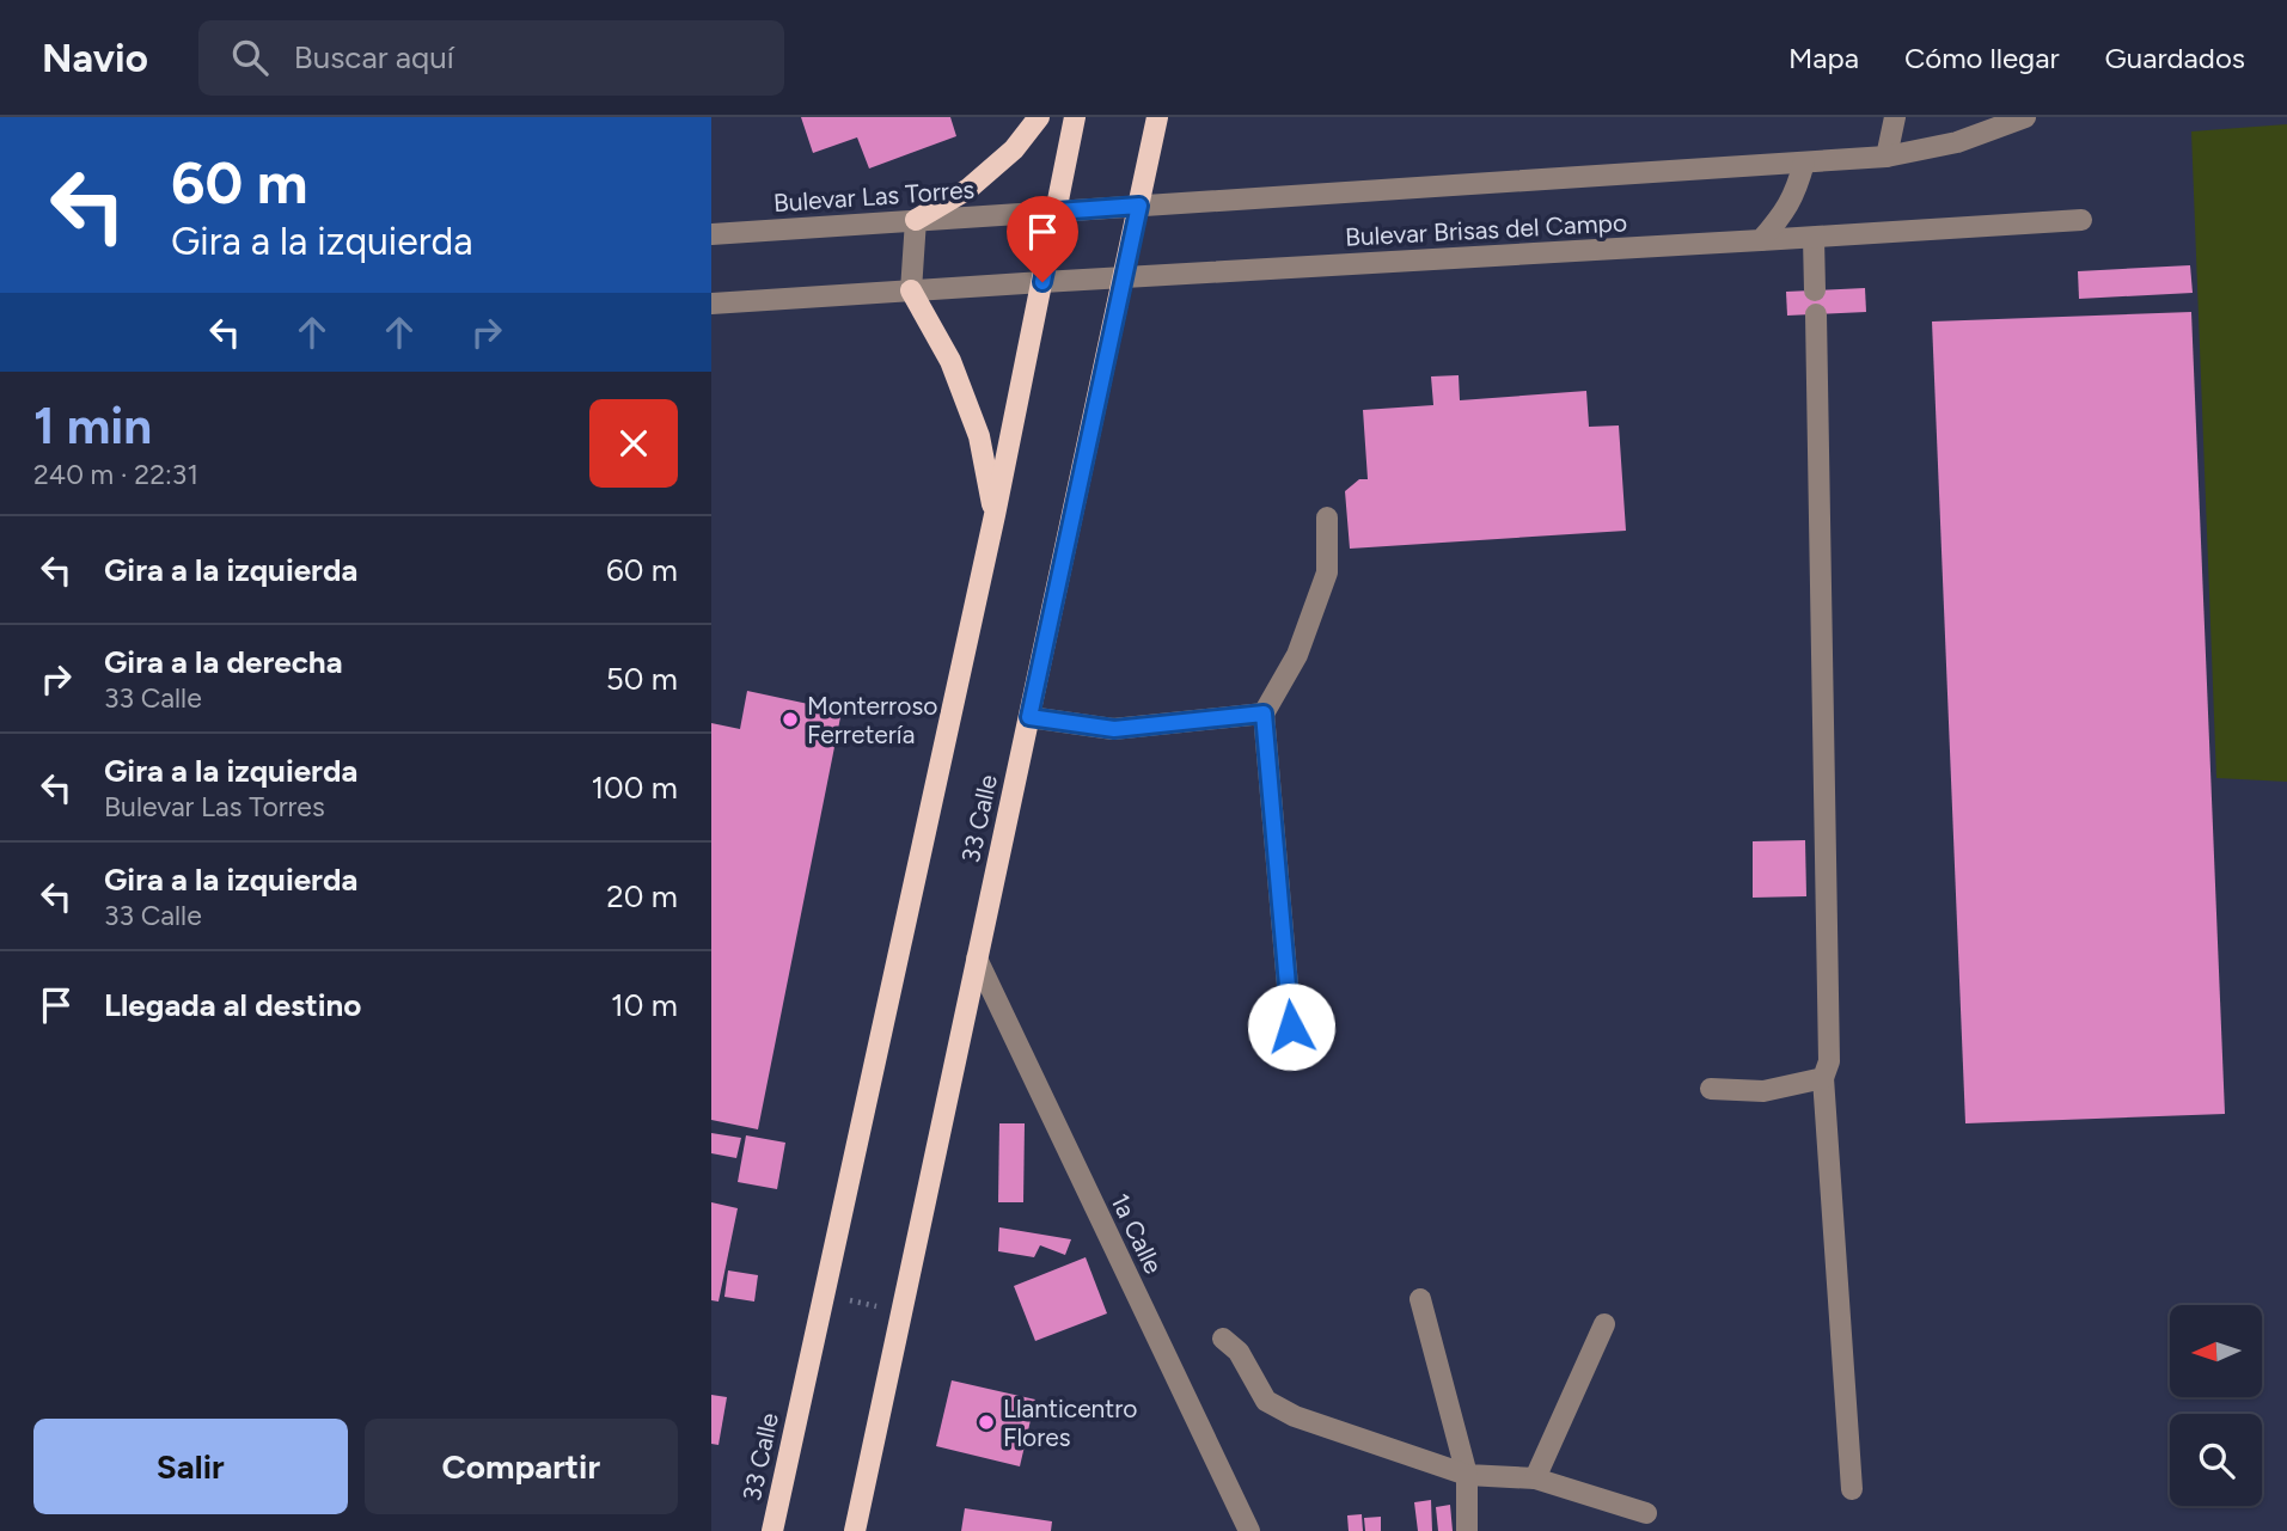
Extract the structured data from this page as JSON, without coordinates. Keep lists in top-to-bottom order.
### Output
{
  "streets": {
    "main road": ["33 Calle"],
    "street": ["Bulevar Las Torres", "Bulevar Brisas del Campo", "1a Calle"]
  },
  "crossings": [
    ["Bulevar Las Torres", "Bulevar Brisas del Campo"],
    ["Bulevar Las Torres", "33 Calle"],
    ["Bulevar Brisas del Campo", "33 Calle"],
    ["33 Calle", "1a Calle"]
  ],
  "places": ["Monterroso Ferretería", "Llanticentro Flores"],
  "north": "left",
  "page": {
    "header": "Navio",
    "search": "Buscar aquí",
    "nav": ["Mapa", "Cómo llegar", "Guardados"],
    "turn": ["60 m", "Gira a la izquierda"],
    "heading": ["1 min", "240 m · 22:31"],
    "list": [
      {
        "name": "Gira a la izquierda",
        "value": "60 m"
      },
      {
        "name": "Gira a la derecha",
        "note": "33 Calle",
        "value": "50 m"
      },
      {
        "name": "Gira a la izquierda",
        "note": "Bulevar Las Torres",
        "value": "100 m"
      },
      {
        "name": "Gira a la izquierda",
        "note": "33 Calle",
        "value": "20 m"
      },
      {
        "name": "Llegada al destino",
        "value": "10 m"
      }
    ],
    "buttons": ["Salir", "Compartir"]
  }
}
